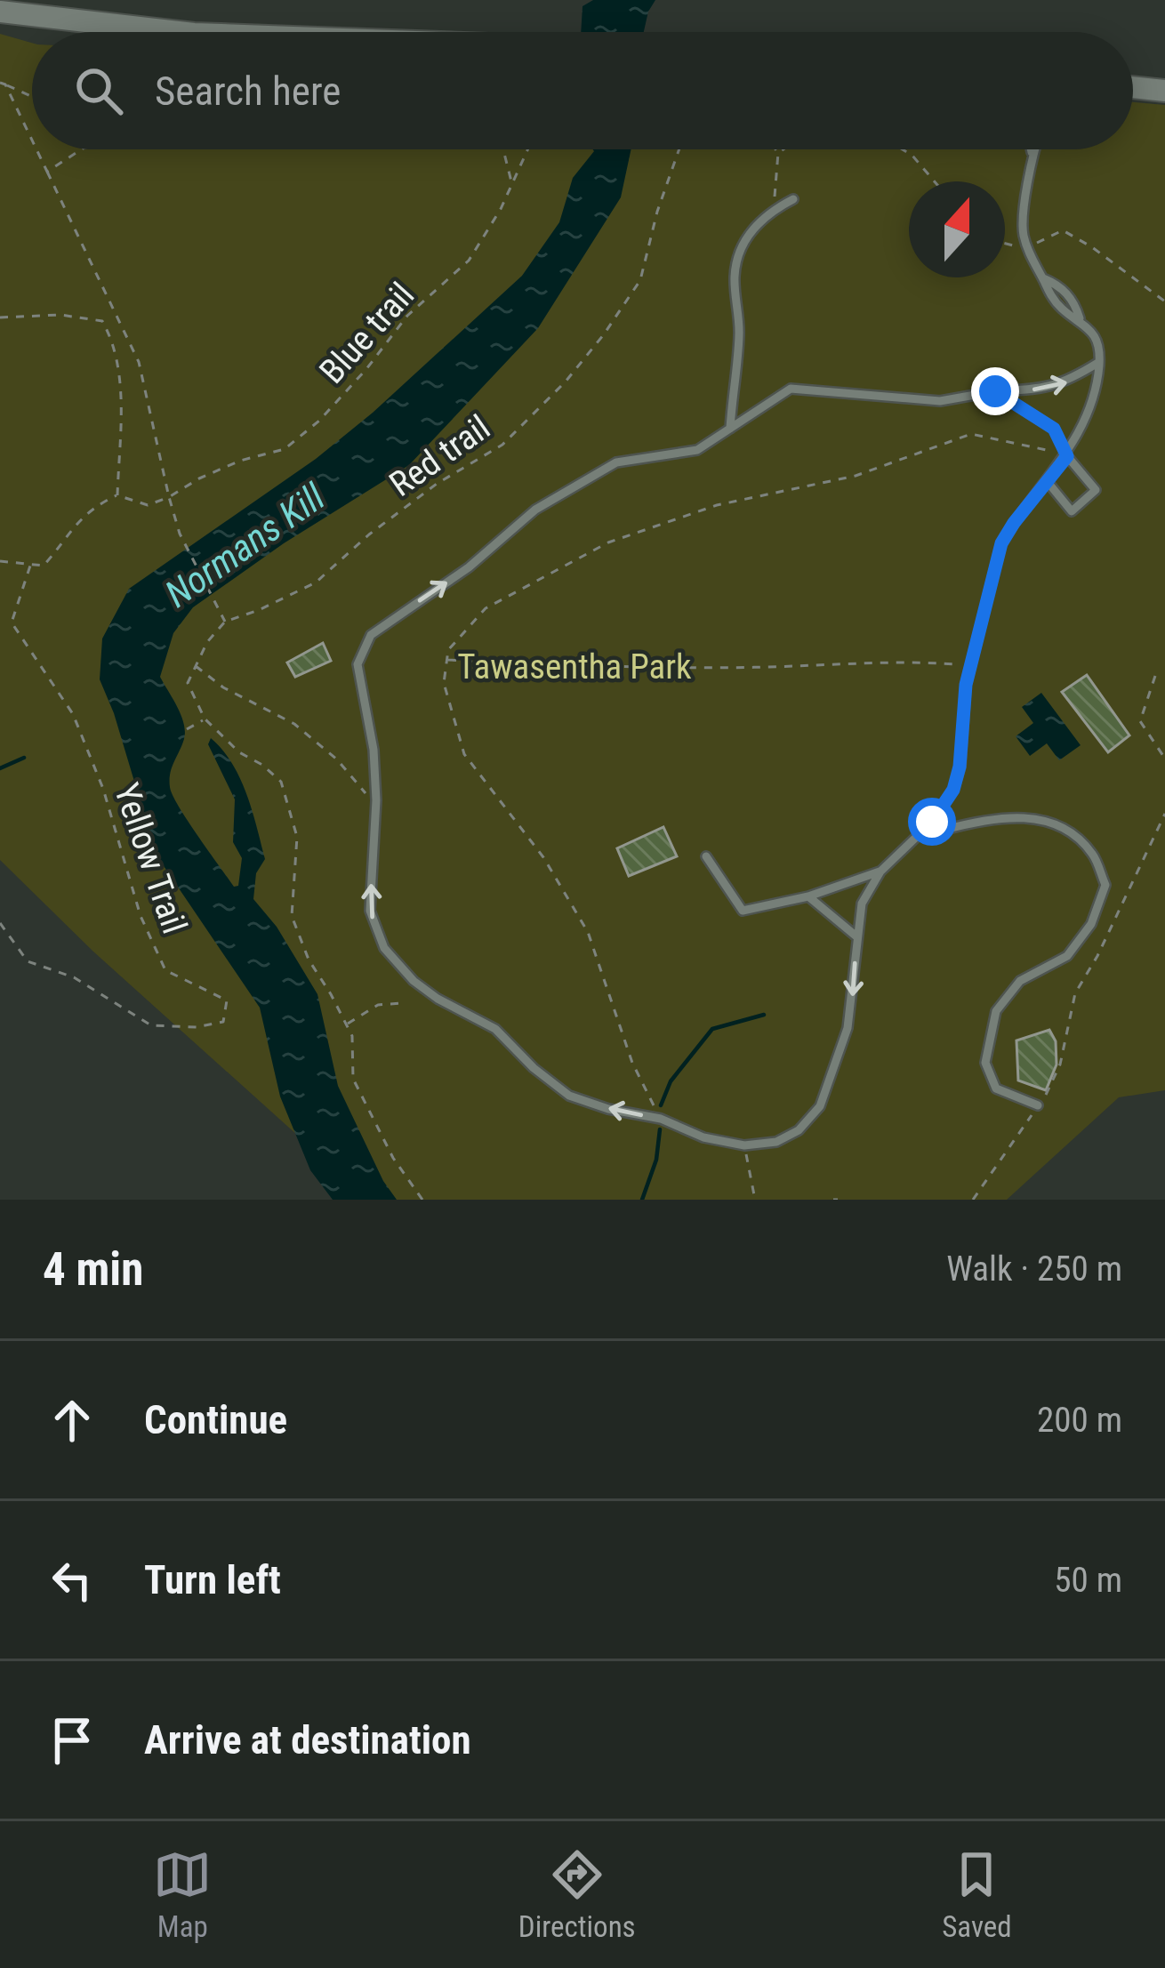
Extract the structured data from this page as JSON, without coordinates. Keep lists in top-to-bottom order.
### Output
{
  "streets": {
    "path": ["Blue trail", "Red trail", "Yellow Trail"]
  },
  "water": ["Normans Kill"],
  "parks": ["Tawasentha Park"],
  "north": "top",
  "page": {
    "search": "Search here",
    "heading": ["4 min", "Walk · 250 m"],
    "list": [
      ["Continue", "200 m"],
      ["Turn left", "50 m"],
      "Arrive at destination"
    ],
    "nav": ["Map", "Directions", "Saved"]
  }
}
